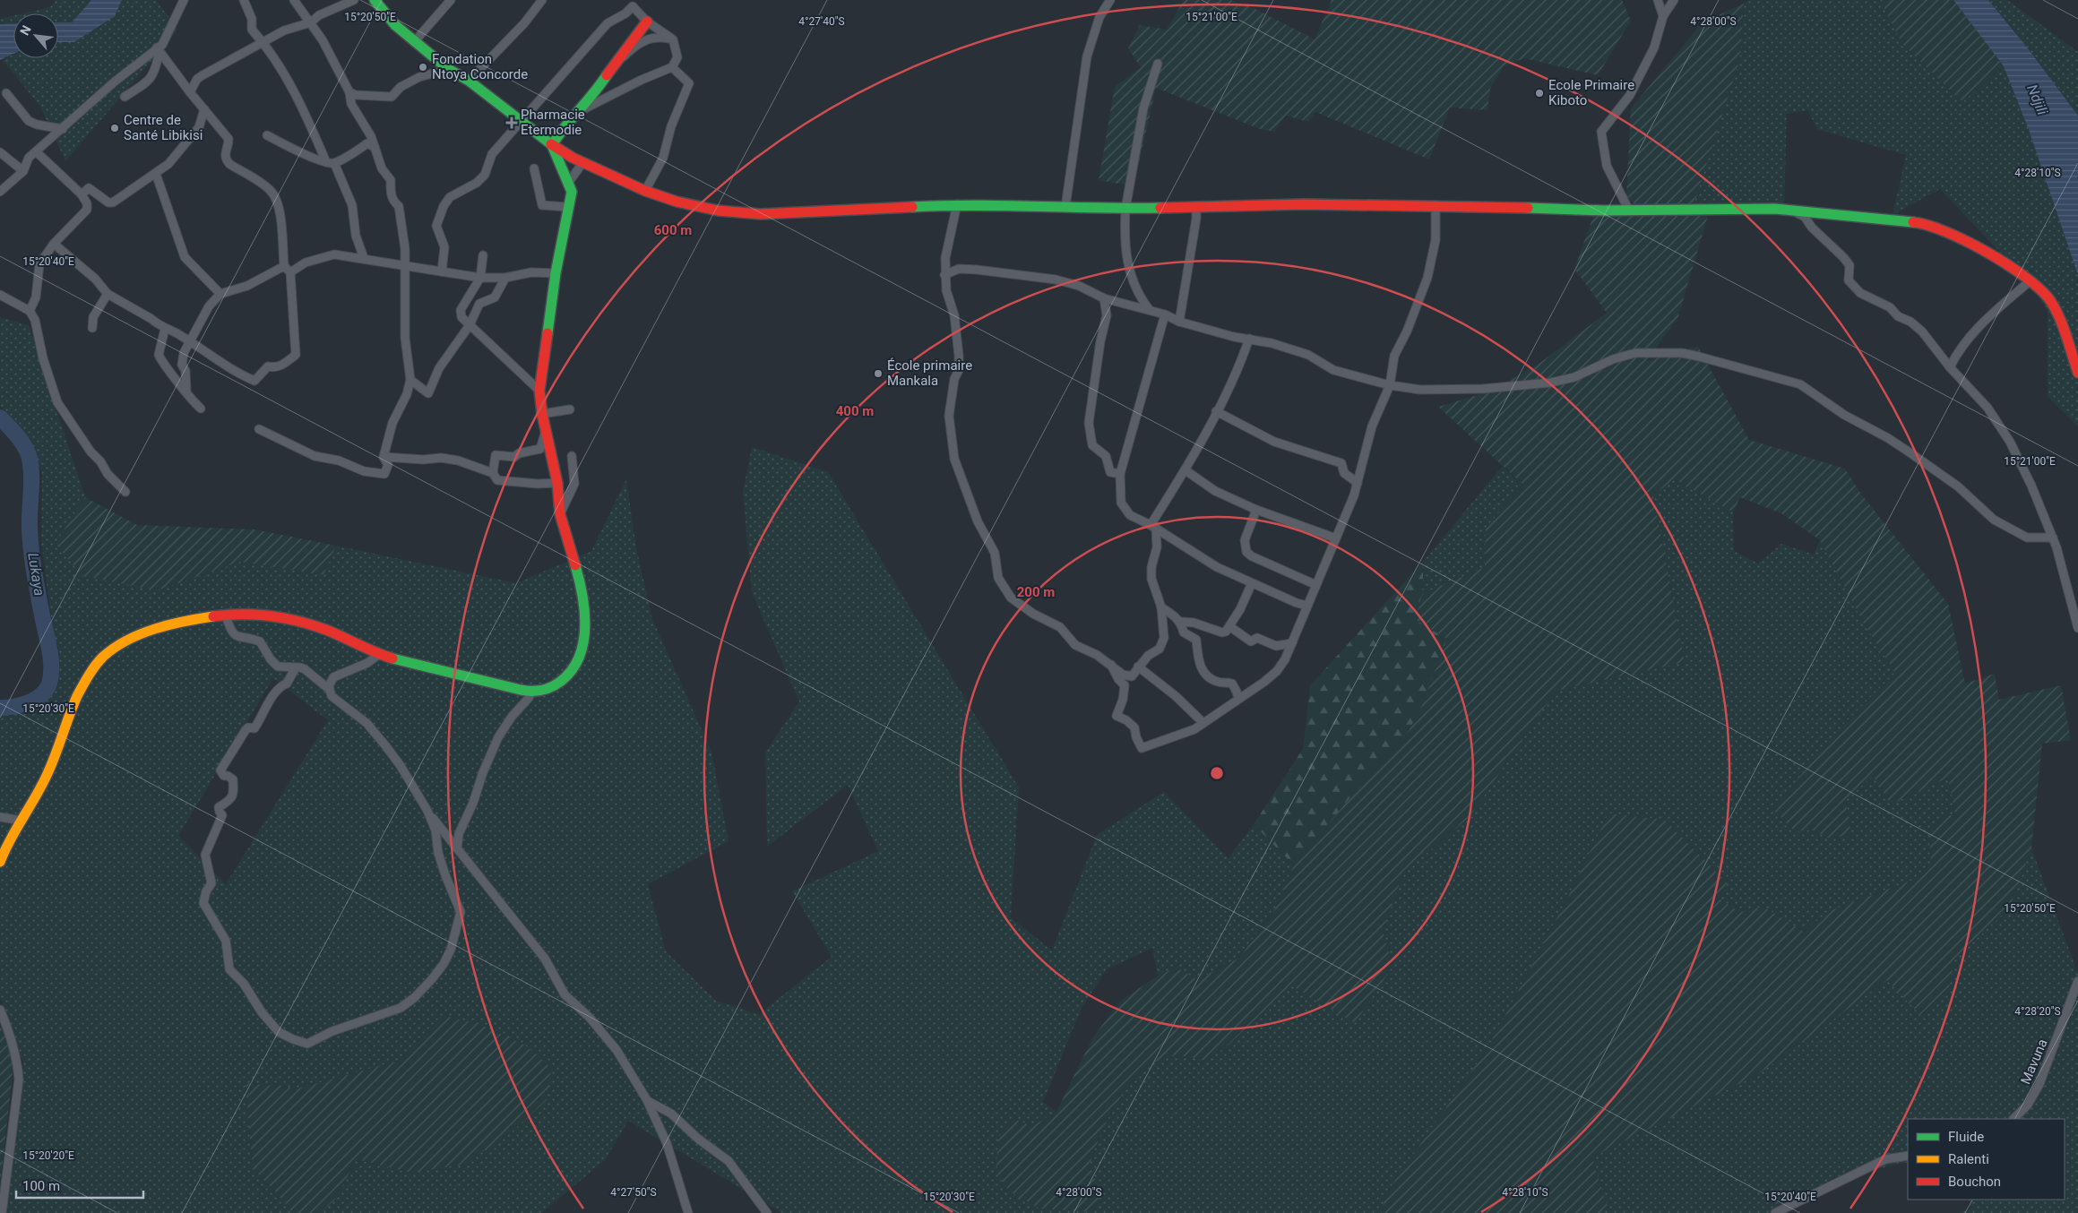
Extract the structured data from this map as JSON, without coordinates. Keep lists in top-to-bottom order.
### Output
{
  "streets": {
    "street": ["Mavuna"]
  },
  "water": ["Ndjili", "Lukaya"],
  "places": {
    "other": [
      "Fondation Ntoya Concorde",
      "Ecole Primaire Kiboto",
      "Centre de Santé Libikisi",
      "École primaire Mankala"
    ],
    "health": ["Pharmacie Etermodie"]
  },
  "legend": ["Fluide", "Ralenti", "Bouchon"],
  "scale_bar": "100 m",
  "north": "top left",
  "coordinates": [
    "15°20'50\"E",
    "15°21'00\"E",
    "4°27'40\"S",
    "4°28'00\"S",
    "4°28'10\"S",
    "15°20'40\"E",
    "15°20'30\"E",
    "4°28'20\"S",
    "15°20'20\"E",
    "4°27'50\"S"
  ],
  "rings": ["600 m", "400 m", "200 m"]
}
